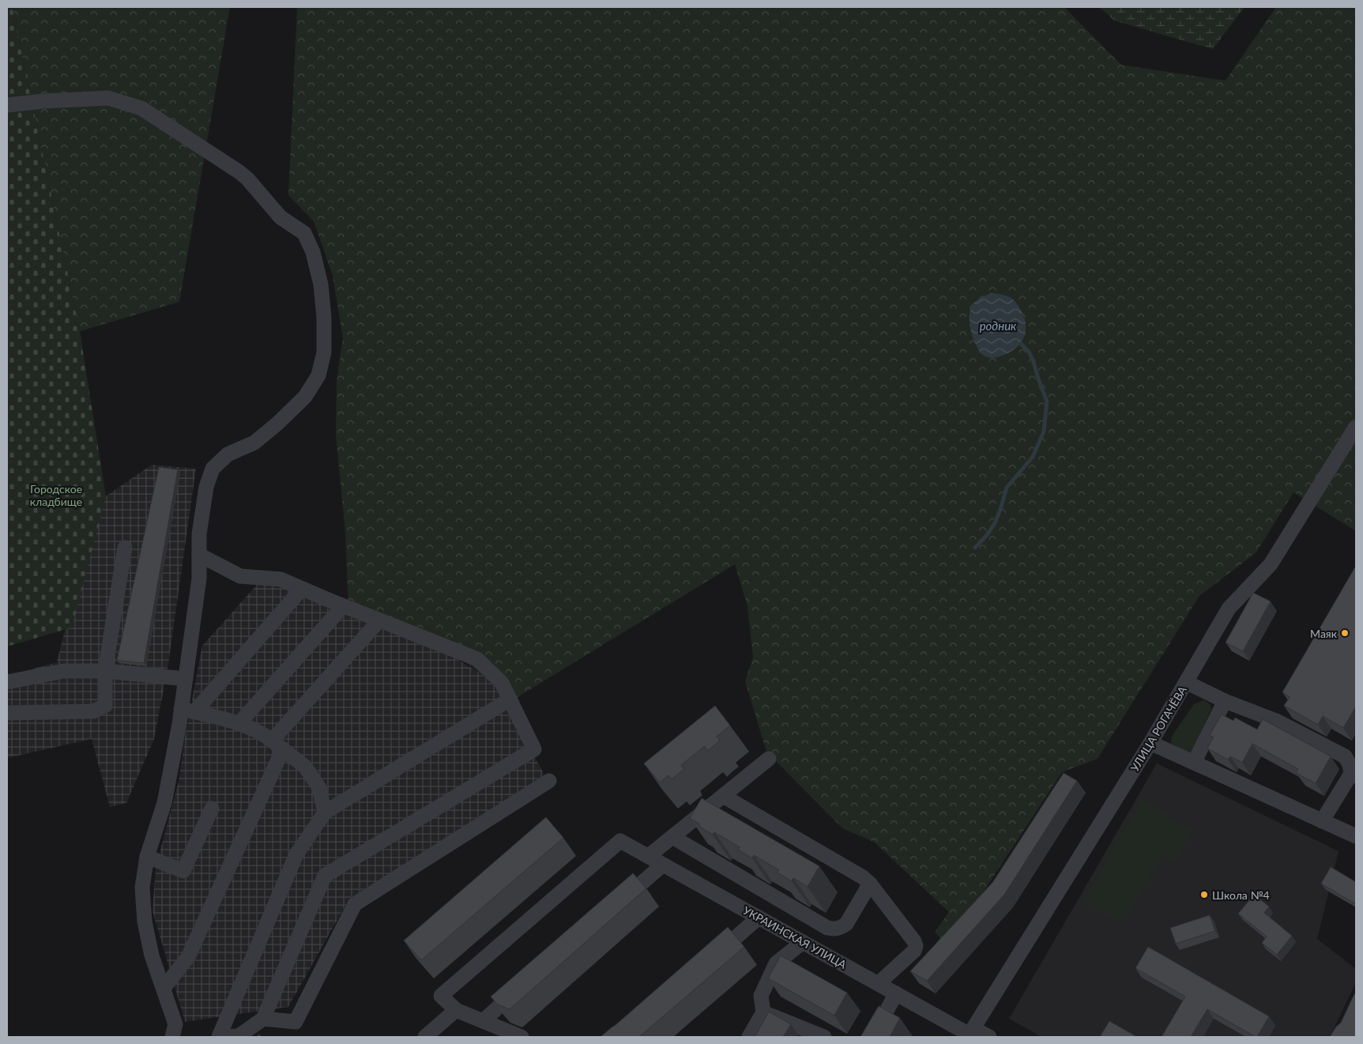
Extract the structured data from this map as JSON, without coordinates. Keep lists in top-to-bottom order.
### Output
{
  "streets": {
    "street": ["УЛИЦА РОГАЧЁВА", "УКРАИНСКАЯ УЛИЦА"]
  },
  "crossings": [
    ["УЛИЦА РОГАЧЁВА", "УКРАИНСКАЯ УЛИЦА"]
  ],
  "water": ["родник"],
  "parks": ["Городское кладбище"],
  "places": ["Маяк", "Школа №4"]
}
